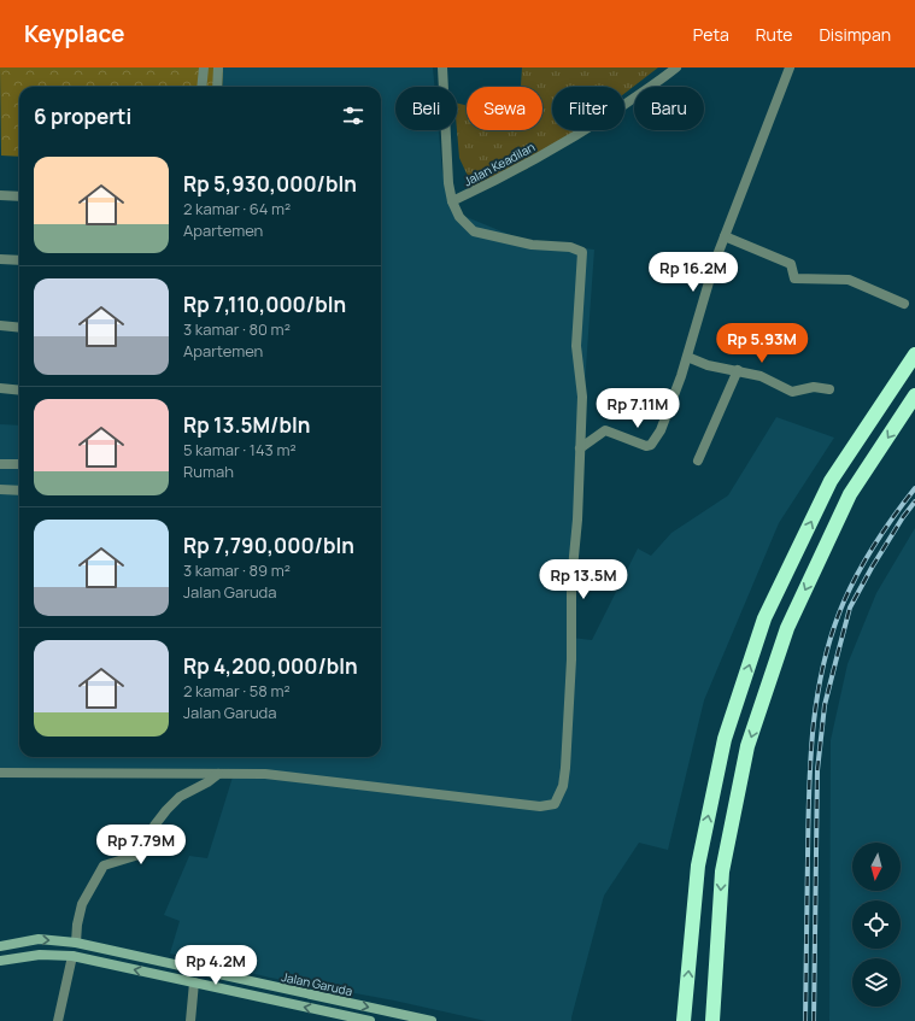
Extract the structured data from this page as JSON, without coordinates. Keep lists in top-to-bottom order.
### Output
{
  "streets": {
    "main road": ["Jalan Garuda"],
    "street": ["Jalan Keadilan"]
  },
  "north": "bottom",
  "page": {
    "header": "Keyplace",
    "nav": ["Peta", "Rute", "Disimpan"],
    "chip": [
      "Beli",
      "Sewa",
      "Filter",
      "Baru"
    ],
    "heading": "6 properti",
    "list": [
      {
        "name": "Rp 5,930,000/bln",
        "note": "2 kamar · 64 m² · Apartemen"
      },
      {
        "name": "Rp 7,110,000/bln",
        "note": "3 kamar · 80 m² · Apartemen"
      },
      {
        "name": "Rp 13.5M/bln",
        "note": "5 kamar · 143 m² · Rumah"
      },
      {
        "name": "Rp 7,790,000/bln",
        "note": "3 kamar · 89 m² · Jalan Garuda"
      },
      {
        "name": "Rp 4,200,000/bln",
        "note": "2 kamar · 58 m² · Jalan Garuda"
      }
    ],
    "price": [
      "Rp 16.2M",
      "Rp 5.93M",
      "Rp 7.11M",
      "Rp 13.5M",
      "Rp 7.79M",
      "Rp 4.2M"
    ]
  }
}
